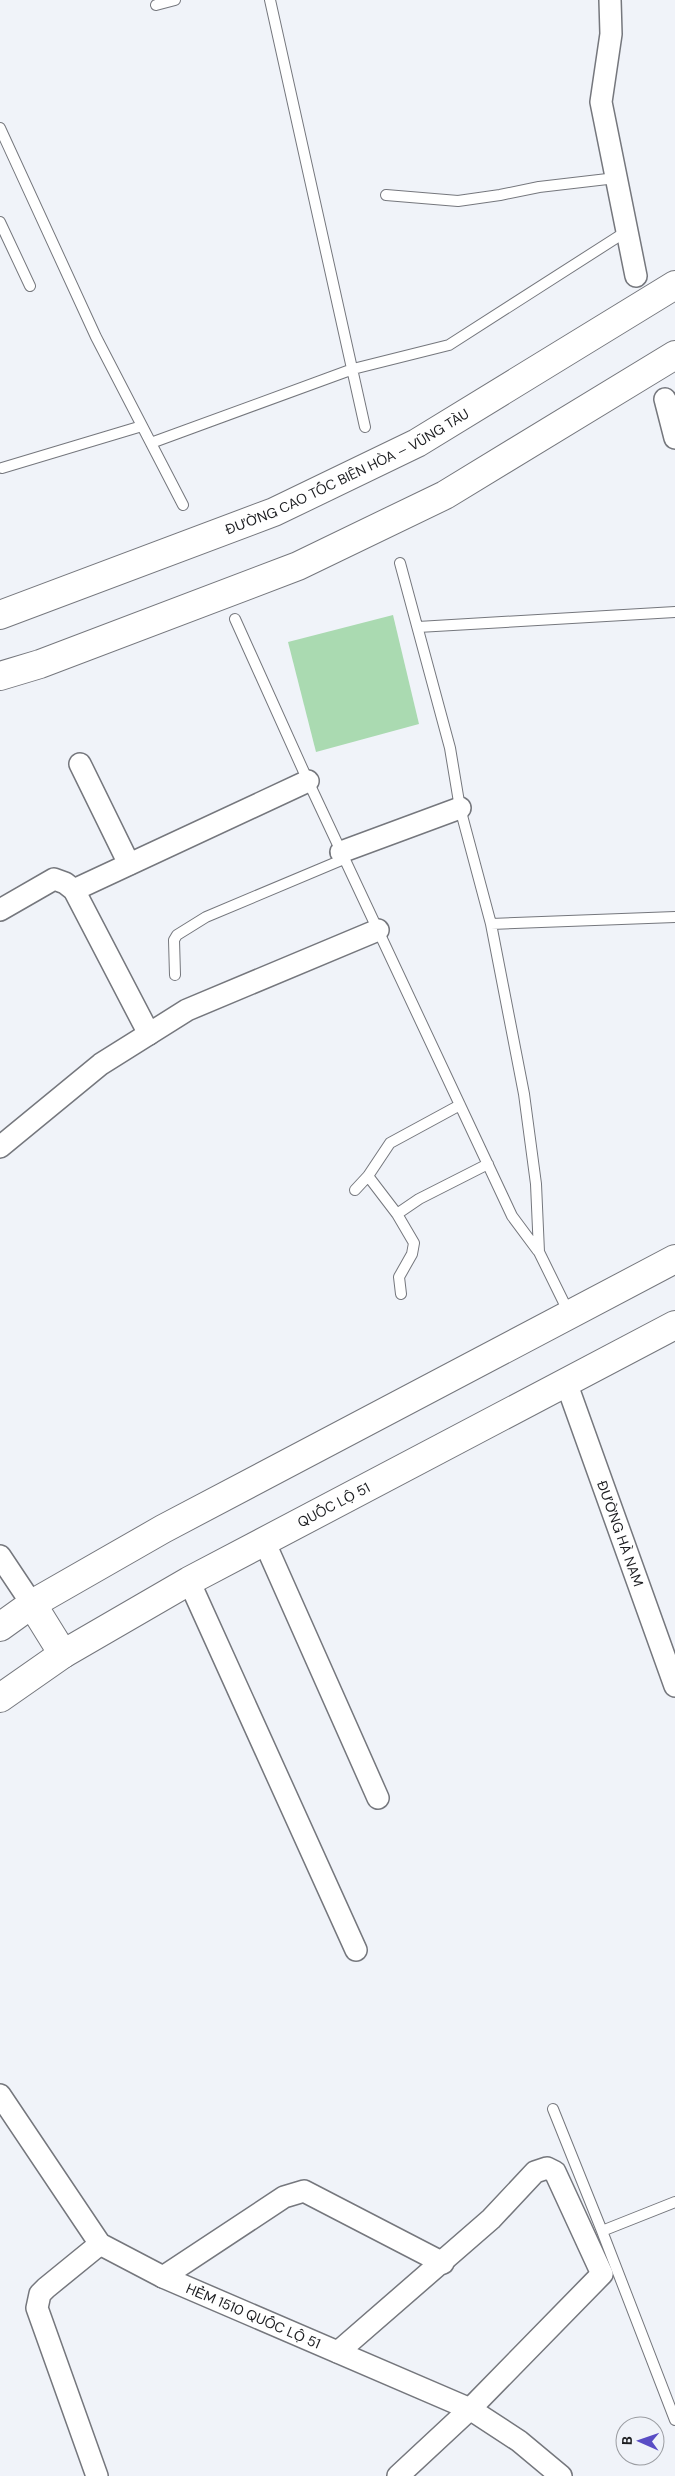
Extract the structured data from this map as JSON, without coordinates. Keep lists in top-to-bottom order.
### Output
{
  "streets": {
    "highway": ["ĐƯỜNG CAO TỐC BIÊN HÒA – VŨNG TÀU", "QUỐC LỘ 51"],
    "street": ["ĐƯỜNG HÀ NAM", "HẺM 1510 QUỐC LỘ 51"]
  },
  "crossings": [
    ["QUỐC LỘ 51", "ĐƯỜNG HÀ NAM"]
  ],
  "north": "left"
}
